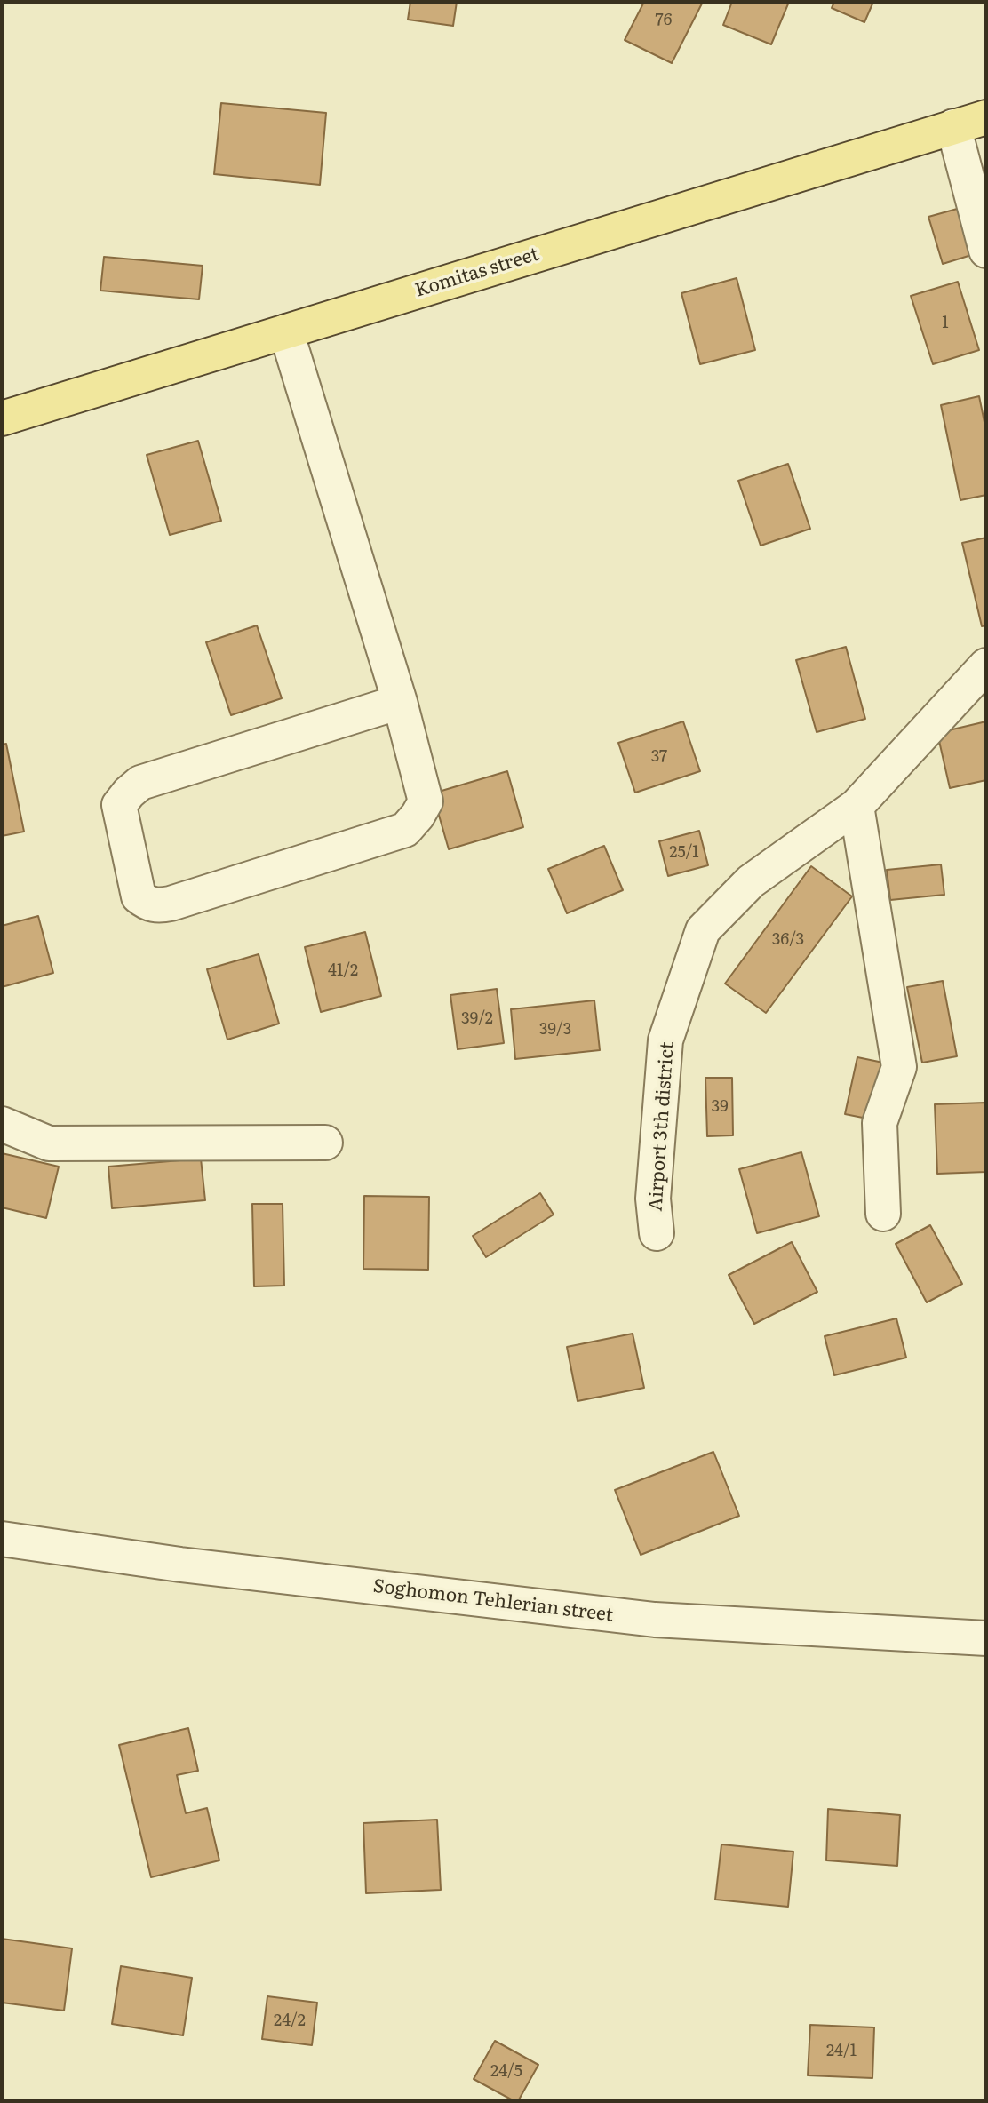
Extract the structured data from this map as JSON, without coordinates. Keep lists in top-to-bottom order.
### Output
{
  "streets": {
    "main road": ["Komitas street"],
    "street": ["Airport 3th district", "Soghomon Tehlerian street"]
  },
  "house_numbers": [
    "76",
    "1",
    "37",
    "25/1",
    "36/3",
    "41/2",
    "39/2",
    "39/3",
    "39",
    "24/2",
    "24/1",
    "24/5"
  ]
}
